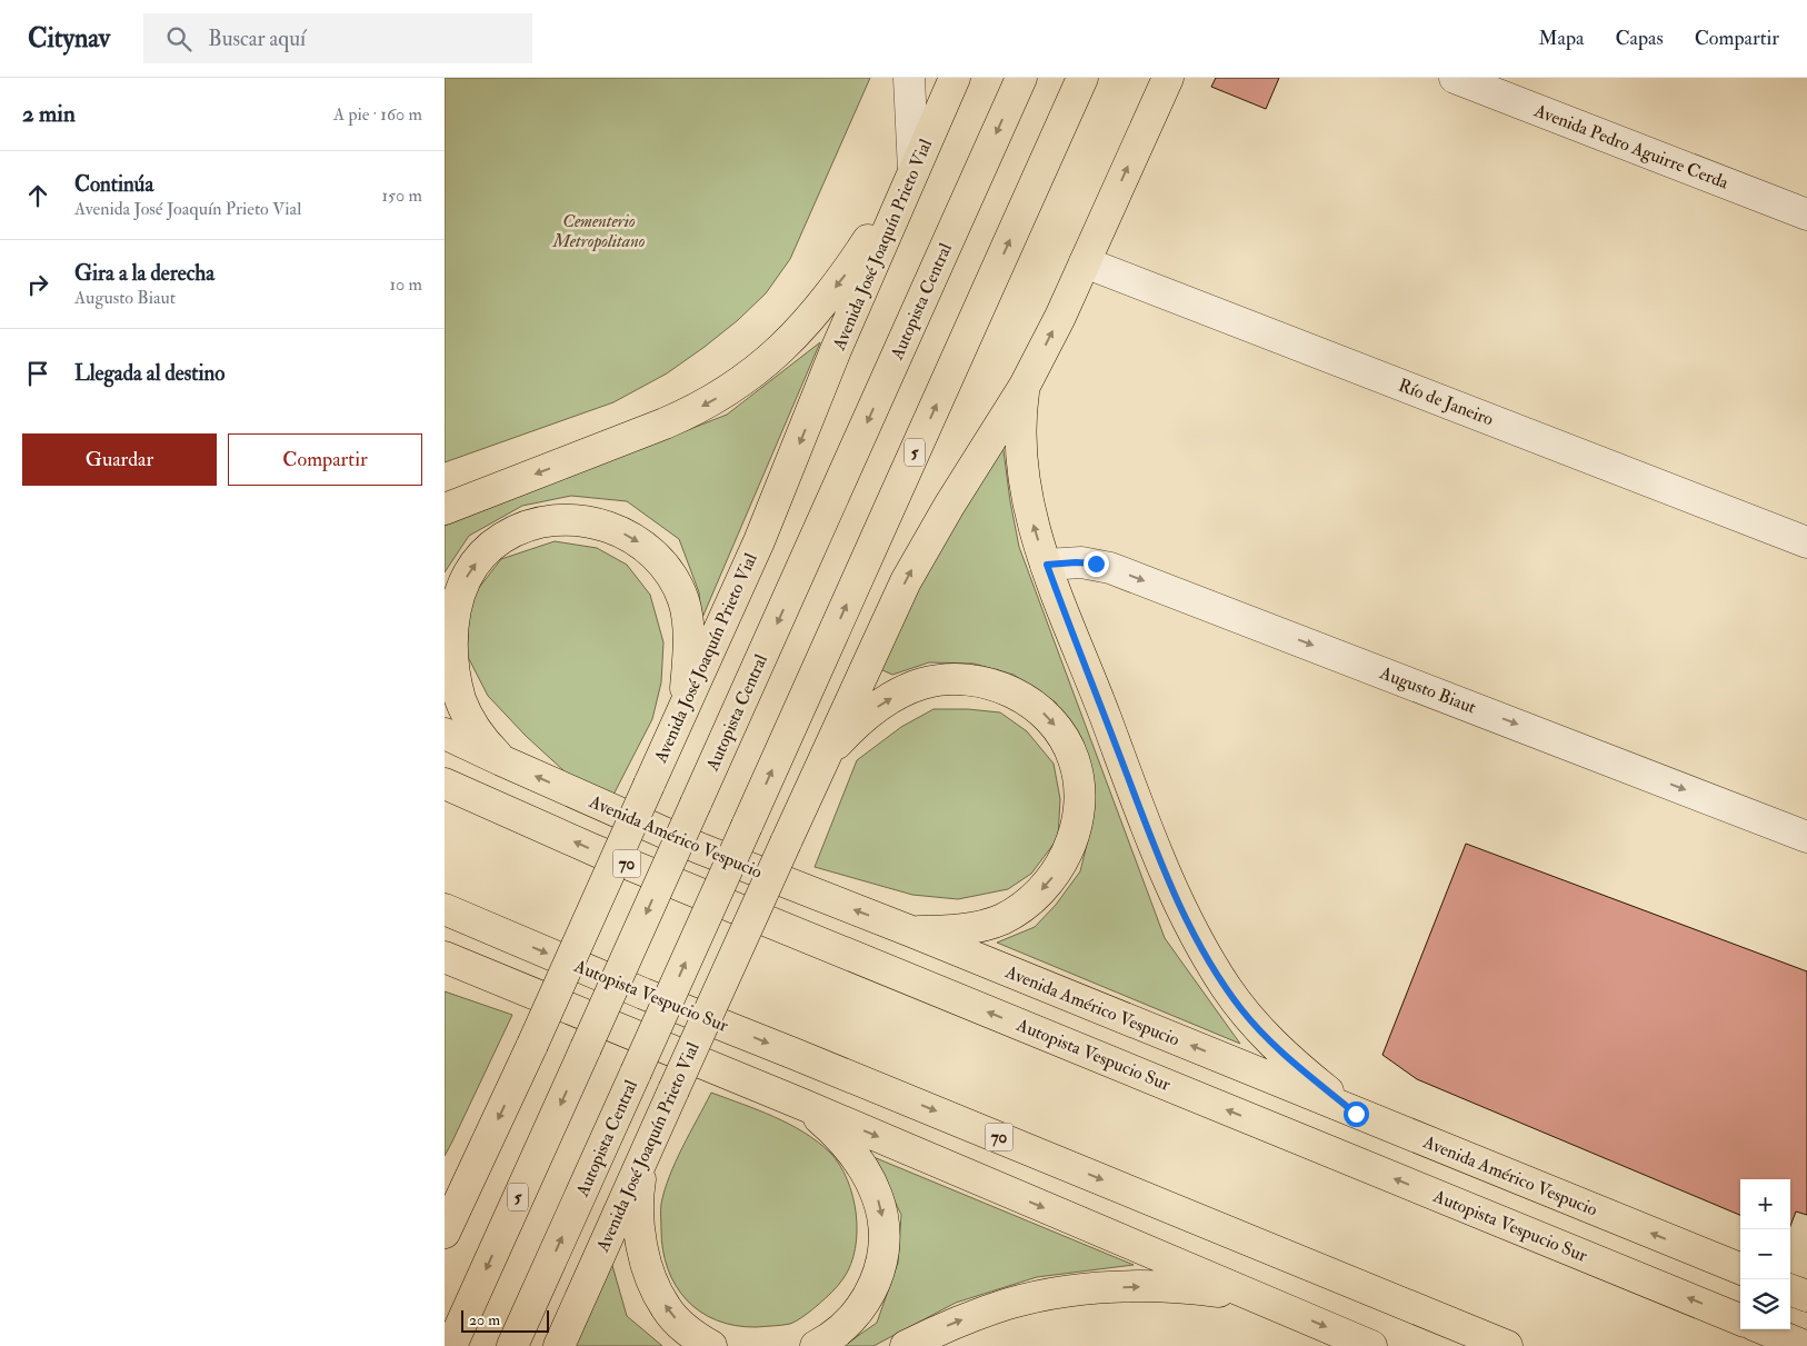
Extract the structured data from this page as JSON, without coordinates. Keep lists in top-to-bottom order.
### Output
{
  "streets": {
    "main road": [
      "Avenida José Joaquín Prieto Vial",
      "Autopista Central",
      "5",
      "Avenida Américo Vespucio",
      "70",
      "Autopista Vespucio Sur"
    ],
    "street": ["Avenida Pedro Aguirre Cerda", "Río de Janeiro", "Augusto Biaut"]
  },
  "crossings": [
    ["Avenida José Joaquín Prieto Vial", "Río de Janeiro"],
    ["Avenida José Joaquín Prieto Vial", "Augusto Biaut"],
    ["Avenida José Joaquín Prieto Vial", "Avenida Américo Vespucio"]
  ],
  "one_way": ["Augusto Biaut"],
  "parks": ["Cementerio Metropolitano"],
  "scale_bar": "20 m",
  "page": {
    "header": "Citynav",
    "search": "Buscar aquí",
    "nav": ["Mapa", "Capas", "Compartir"],
    "heading": ["2 min", "A pie · 160 m"],
    "list": [
      ["Continúa", "Avenida José Joaquín Prieto Vial", "150 m"],
      ["Gira a la derecha", "Augusto Biaut", "10 m"],
      "Llegada al destino"
    ],
    "buttons": ["Guardar", "Compartir"],
    "map_buttons": ["+", "−"],
    "scale": "20 m"
  }
}
